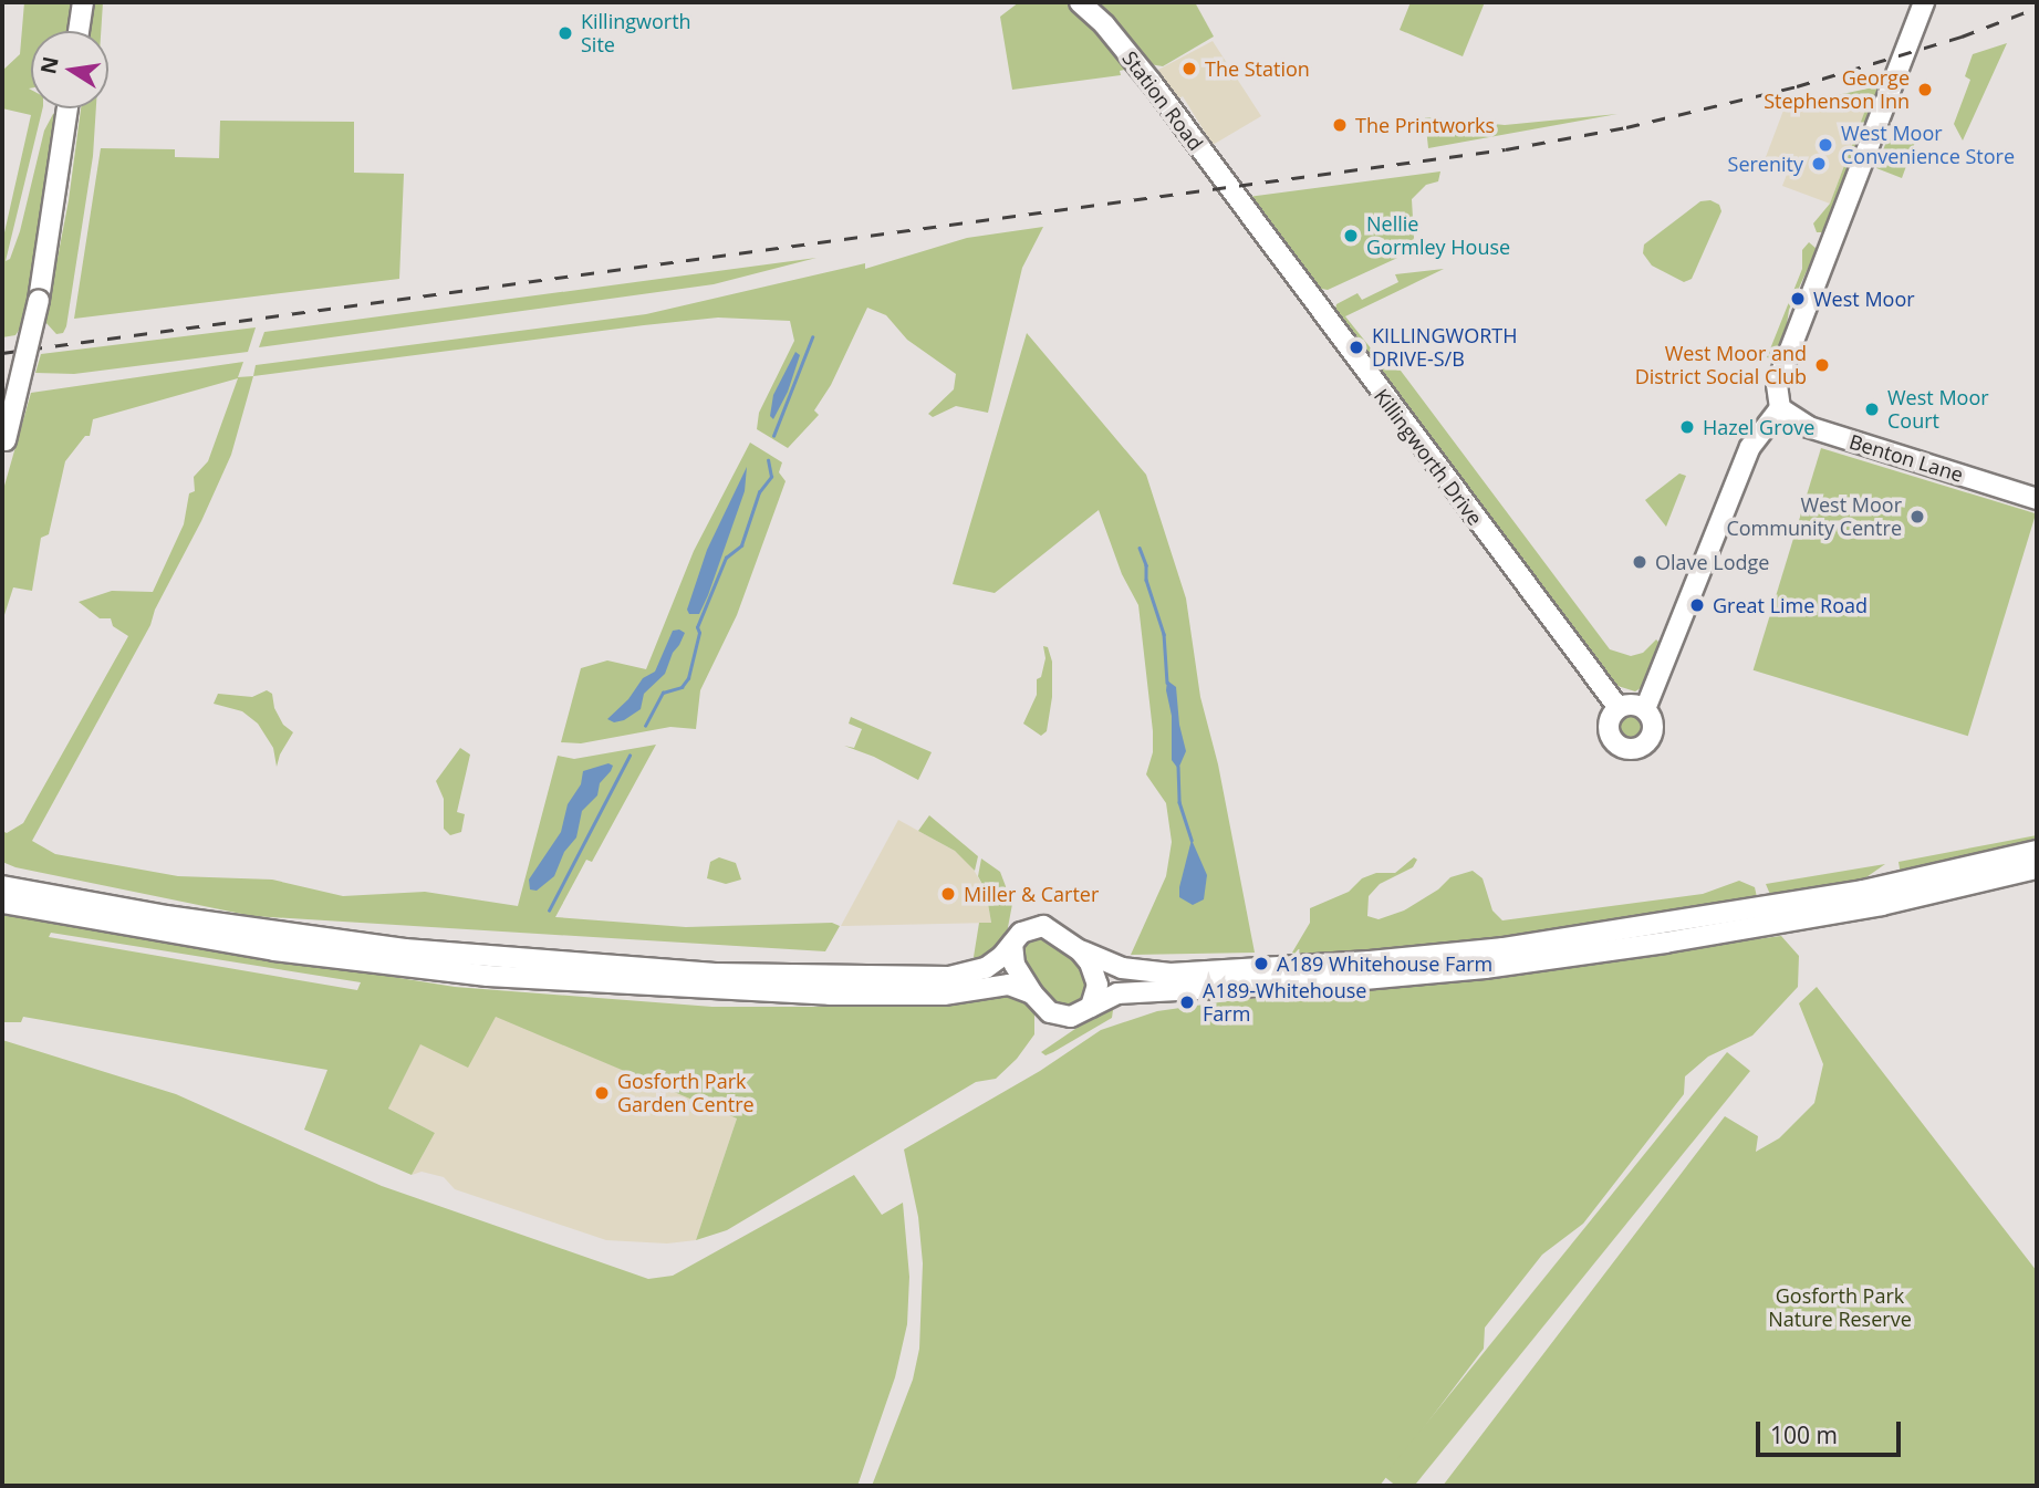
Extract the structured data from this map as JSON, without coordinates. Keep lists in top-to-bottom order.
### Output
{
  "streets": {
    "main road": ["Station Road", "Killingworth Drive", "Benton Lane"]
  },
  "crossings": [
    ["Station Road", "Killingworth Drive"]
  ],
  "parks": ["Gosforth Park Nature Reserve"],
  "places": [
    "Killingworth Site",
    "The Station",
    "George Stephenson Inn",
    "The Printworks",
    "West Moor Convenience Store",
    "Serenity",
    "Nellie Gormley House",
    "West Moor",
    "KILLINGWORTH DRIVE-S/B",
    "West Moor and District Social Club",
    "West Moor Court",
    "Hazel Grove",
    "West Moor Community Centre",
    "Olave Lodge",
    "Great Lime Road",
    "Miller & Carter",
    "A189 Whitehouse Farm",
    "A189-Whitehouse Farm",
    "Gosforth Park Garden Centre"
  ],
  "scale_bar": "100 m",
  "north": "left"
}
